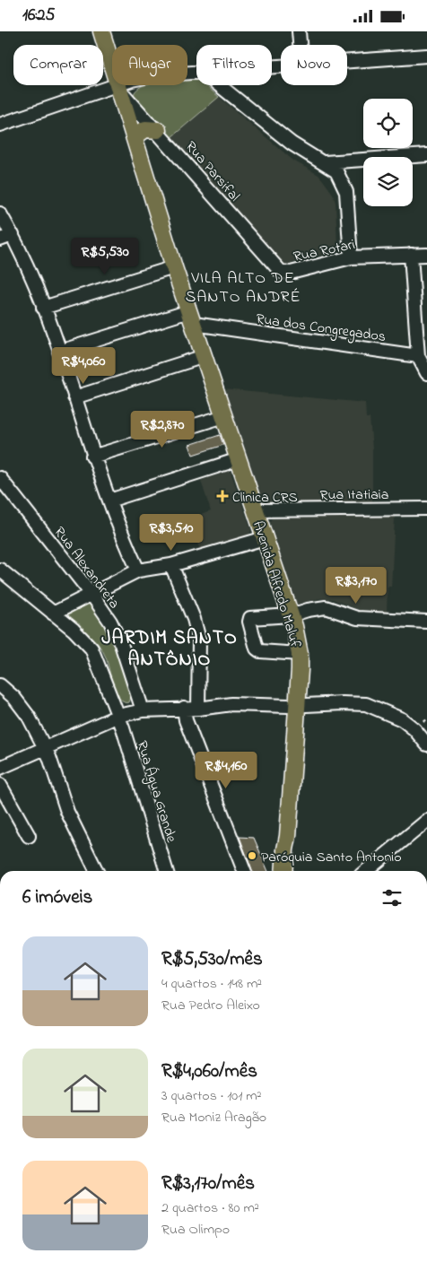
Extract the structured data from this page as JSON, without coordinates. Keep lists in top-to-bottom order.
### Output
{
  "streets": {
    "main road": ["Avenida Alfredo Maluf"],
    "street": [
      "Rua Parsifal",
      "Rua Rotari",
      "Rua dos Congregados",
      "Rua Itatiaia",
      "Rua Alexandreta",
      "Rua Água Grande"
    ]
  },
  "crossings": [
    ["Rua Parsifal", "Rua Rotari"],
    ["Rua Parsifal", "Avenida Alfredo Maluf"],
    ["Rua dos Congregados", "Avenida Alfredo Maluf"],
    ["Rua Itatiaia", "Avenida Alfredo Maluf"]
  ],
  "districts": ["VILA ALTO DE SANTO ANDRÉ", "JARDIM SANTO ANTÔNIO"],
  "places": {
    "health": ["Clinica CRS"],
    "other": ["Paróquia Santo Antonio"]
  },
  "page": {
    "status": "16:25",
    "chip": [
      "Comprar",
      "Alugar",
      "Filtros",
      "Novo"
    ],
    "price": [
      "R$5,530",
      "R$4,060",
      "R$2,870",
      "R$3,510",
      "R$3,170",
      "R$4,160"
    ],
    "heading": "6 imóveis",
    "list": [
      {
        "name": "R$5,530/mês",
        "note": "4 quartos · 148 m² · Rua Pedro Aleixo"
      },
      {
        "name": "R$4,060/mês",
        "note": "3 quartos · 101 m² · Rua Moniz Aragão"
      },
      {
        "name": "R$3,170/mês",
        "note": "2 quartos · 80 m² · Rua Olimpo"
      }
    ]
  }
}
